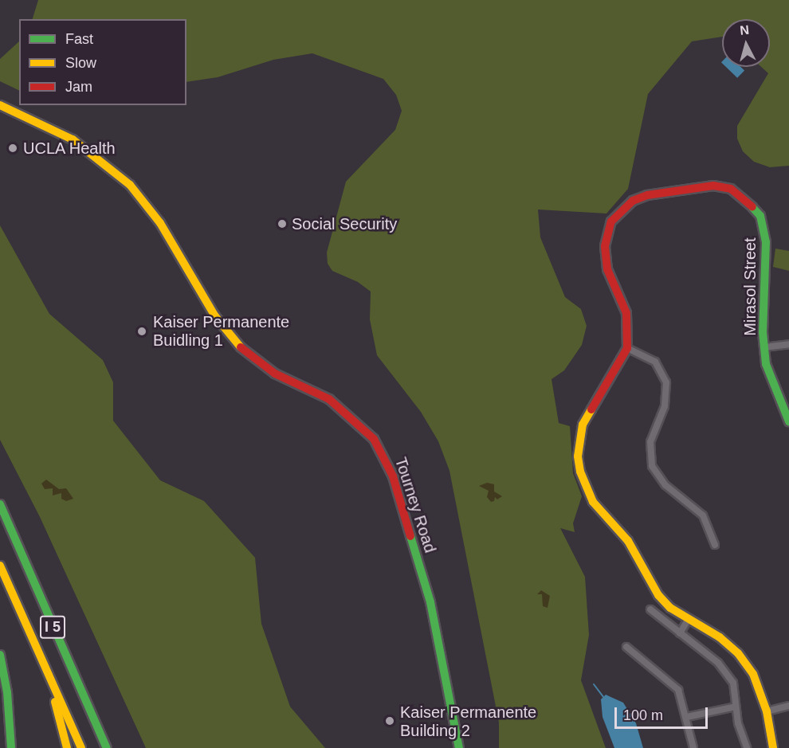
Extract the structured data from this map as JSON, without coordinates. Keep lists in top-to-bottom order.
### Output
{
  "streets": {
    "main road": ["Mirasol Street", "Tourney Road", "I 5"]
  },
  "places": [
    "UCLA Health",
    "Social Security",
    "Kaiser Permanente Buidling 1",
    "Kaiser Permanente Building 2"
  ],
  "legend": ["Fast", "Slow", "Jam"],
  "scale_bar": "100 m",
  "north": "top"
}
